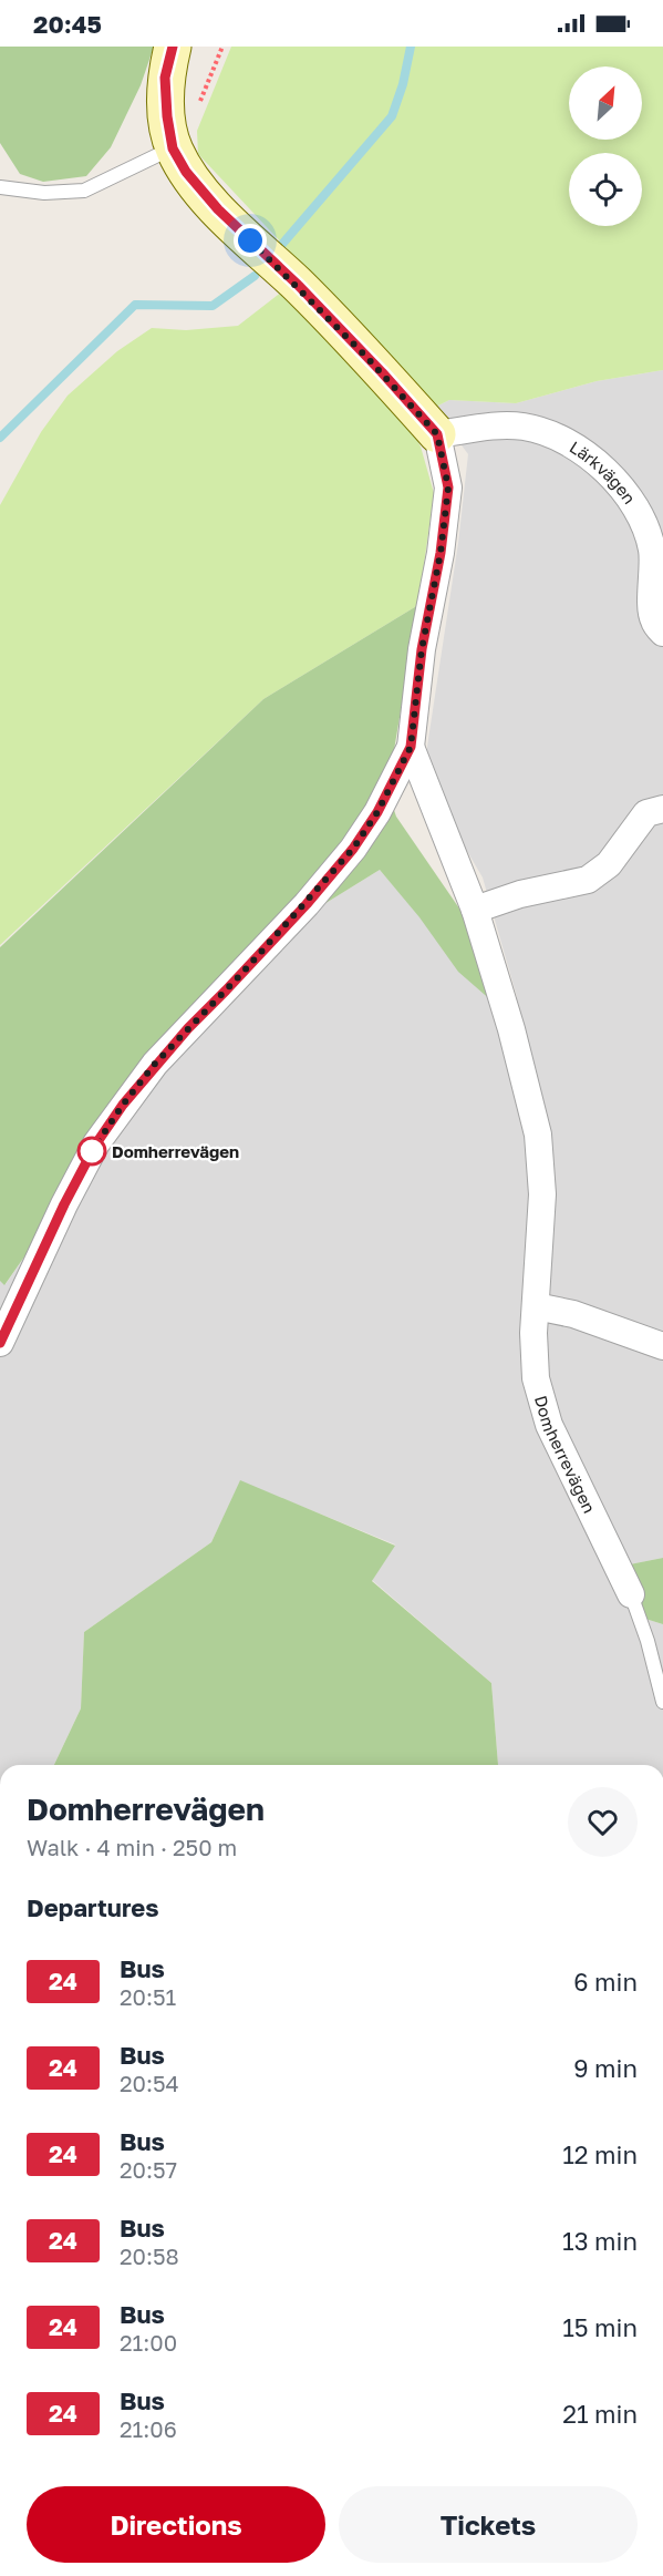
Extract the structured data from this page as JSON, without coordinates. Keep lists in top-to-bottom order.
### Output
{
  "streets": {
    "street": ["Lärkvägen", "Domherrevägen"]
  },
  "places": ["Domherrevägen"],
  "lines": ["bus line 24"],
  "north": "top right",
  "page": {
    "status": "20:45",
    "heading": [
      ["Domherrevägen", "Walk · 4 min · 250 m"],
      "Departures"
    ],
    "list": [
      {
        "mark": "24",
        "name": "Bus",
        "note": "20:51",
        "value": "6 min"
      },
      {
        "mark": "24",
        "name": "Bus",
        "note": "20:54",
        "value": "9 min"
      },
      {
        "mark": "24",
        "name": "Bus",
        "note": "20:57",
        "value": "12 min"
      },
      {
        "mark": "24",
        "name": "Bus",
        "note": "20:58",
        "value": "13 min"
      },
      {
        "mark": "24",
        "name": "Bus",
        "note": "21:00",
        "value": "15 min"
      },
      {
        "mark": "24",
        "name": "Bus",
        "note": "21:06",
        "value": "21 min"
      }
    ],
    "buttons": ["Directions", "Tickets"]
  }
}
